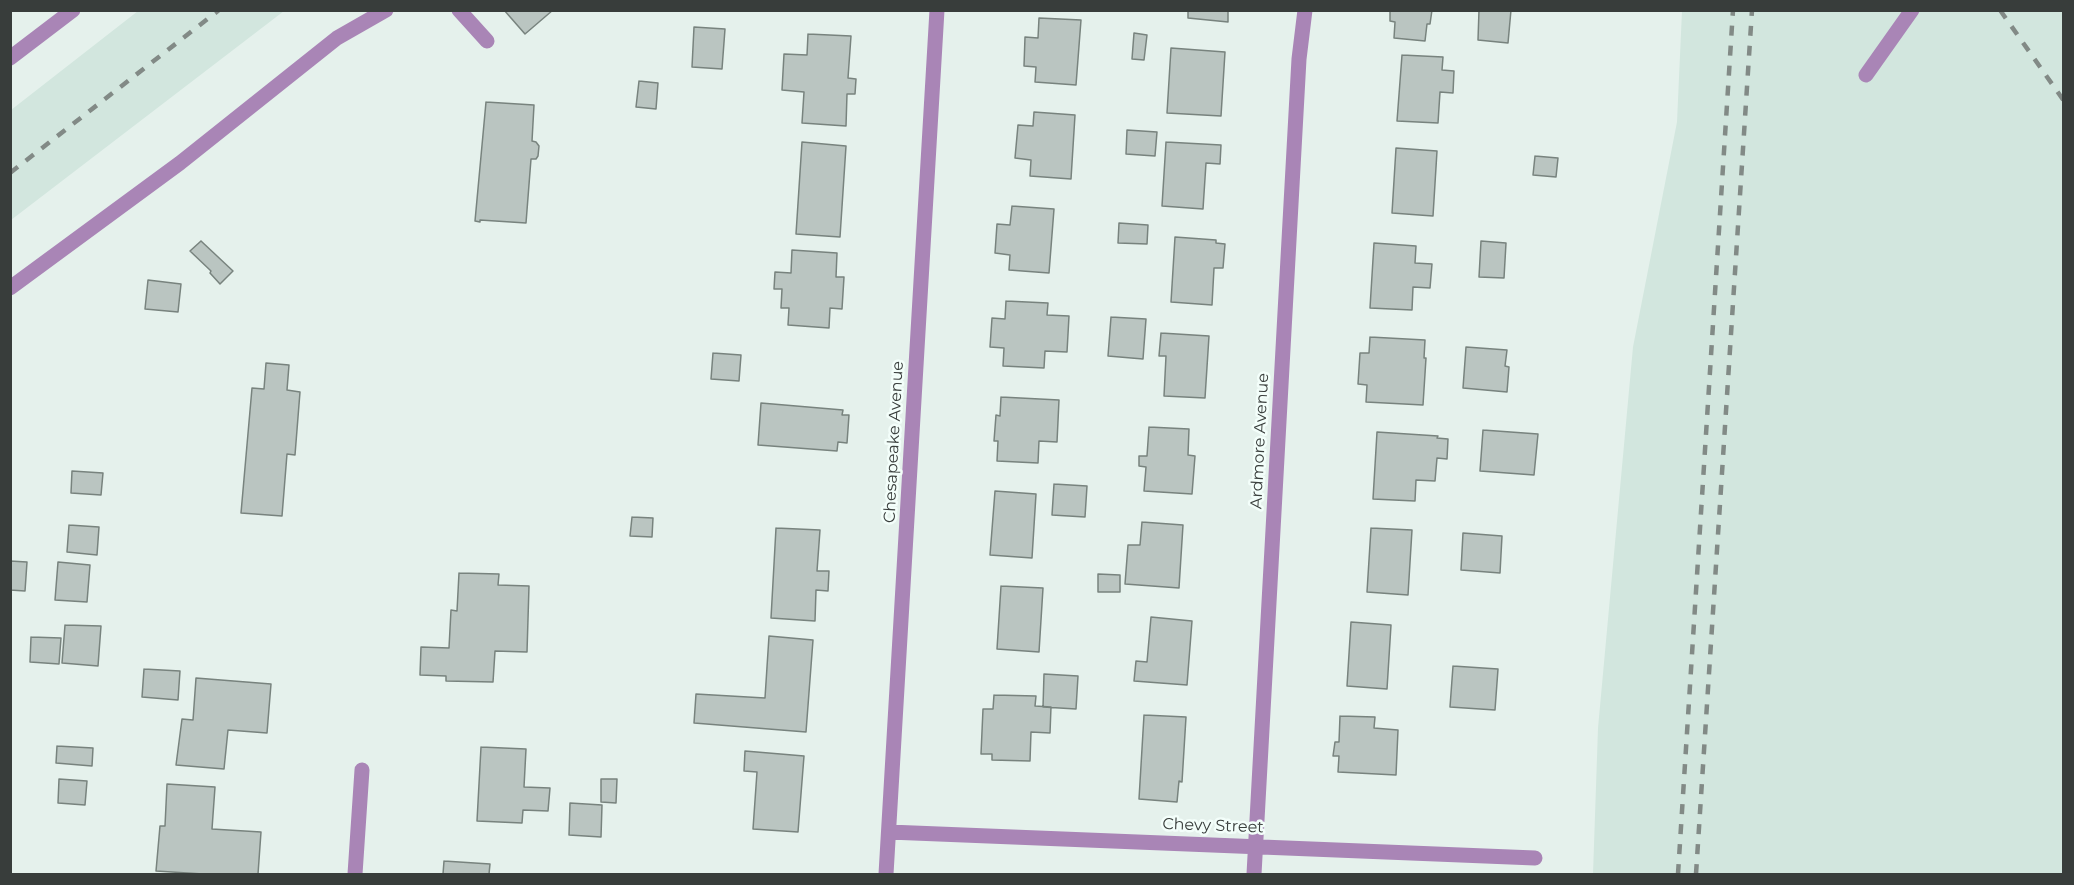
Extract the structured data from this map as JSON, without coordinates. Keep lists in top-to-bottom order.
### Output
{
  "streets": {
    "street": ["Ardmore Avenue", "Chesapeake Avenue", "Chevy Street"]
  },
  "crossings": [
    ["Ardmore Avenue", "Chevy Street"],
    ["Chesapeake Avenue", "Chevy Street"]
  ]
}
